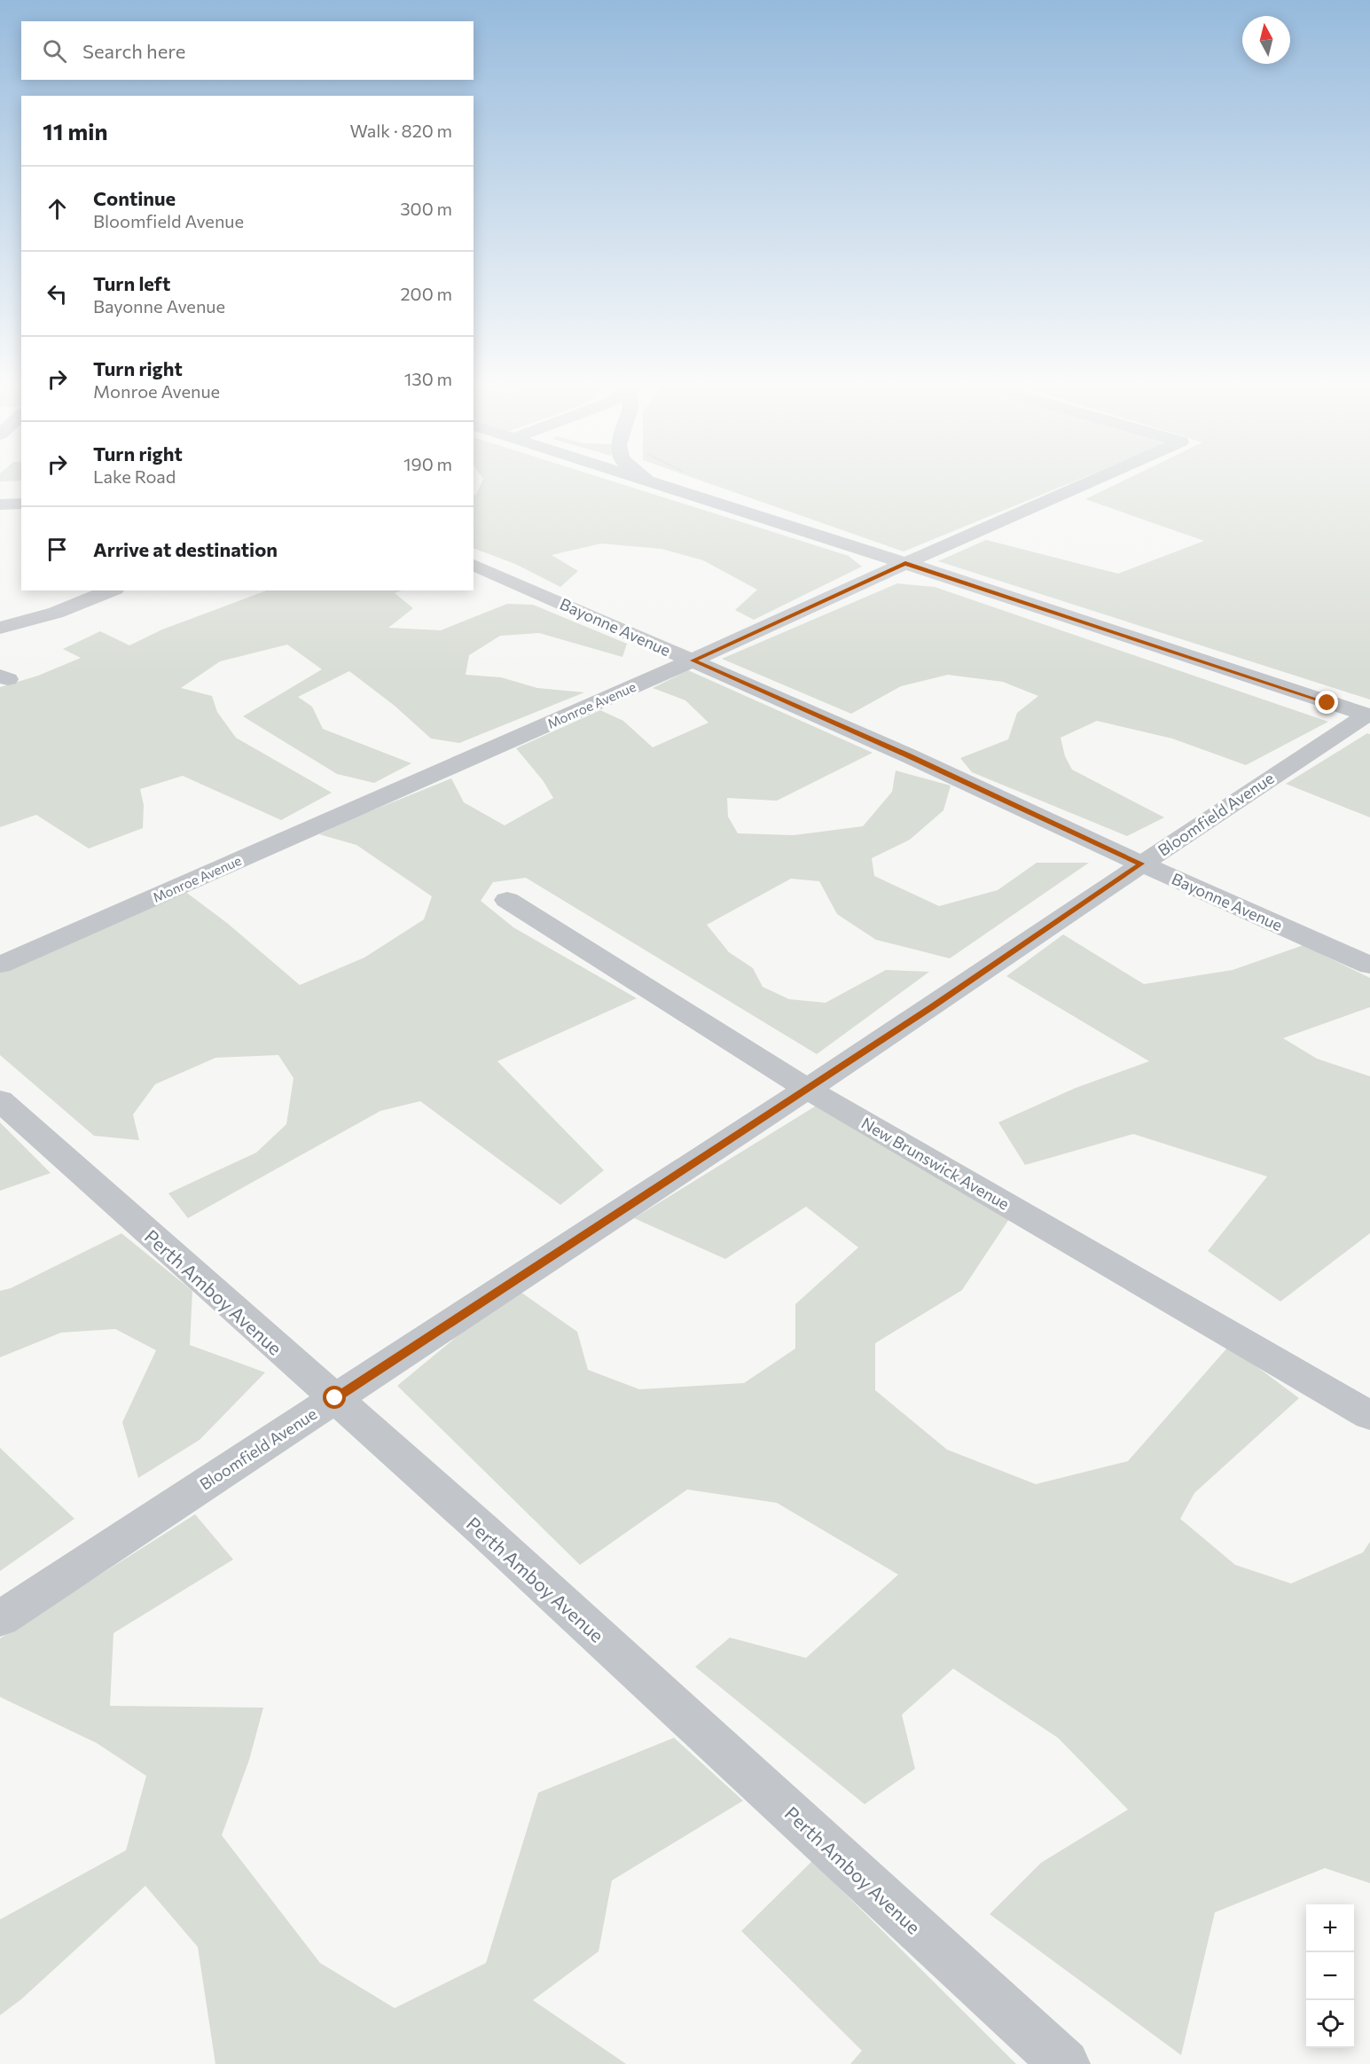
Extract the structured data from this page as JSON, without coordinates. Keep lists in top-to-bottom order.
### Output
{
  "streets": {
    "street": [
      "Bayonne Avenue",
      "Monroe Avenue",
      "Bloomfield Avenue",
      "New Brunswick Avenue",
      "Perth Amboy Avenue"
    ]
  },
  "crossings": [
    ["Bayonne Avenue", "Monroe Avenue"],
    ["Bayonne Avenue", "Bloomfield Avenue"],
    ["Bloomfield Avenue", "New Brunswick Avenue"],
    ["Bloomfield Avenue", "Perth Amboy Avenue"]
  ],
  "north": "top",
  "page": {
    "search": "Search here",
    "heading": ["11 min", "Walk · 820 m"],
    "list": [
      ["Continue", "Bloomfield Avenue", "300 m"],
      ["Turn left", "Bayonne Avenue", "200 m"],
      ["Turn right", "Monroe Avenue", "130 m"],
      ["Turn right", "Lake Road", "190 m"],
      "Arrive at destination"
    ],
    "map_buttons": ["+", "−"]
  }
}
